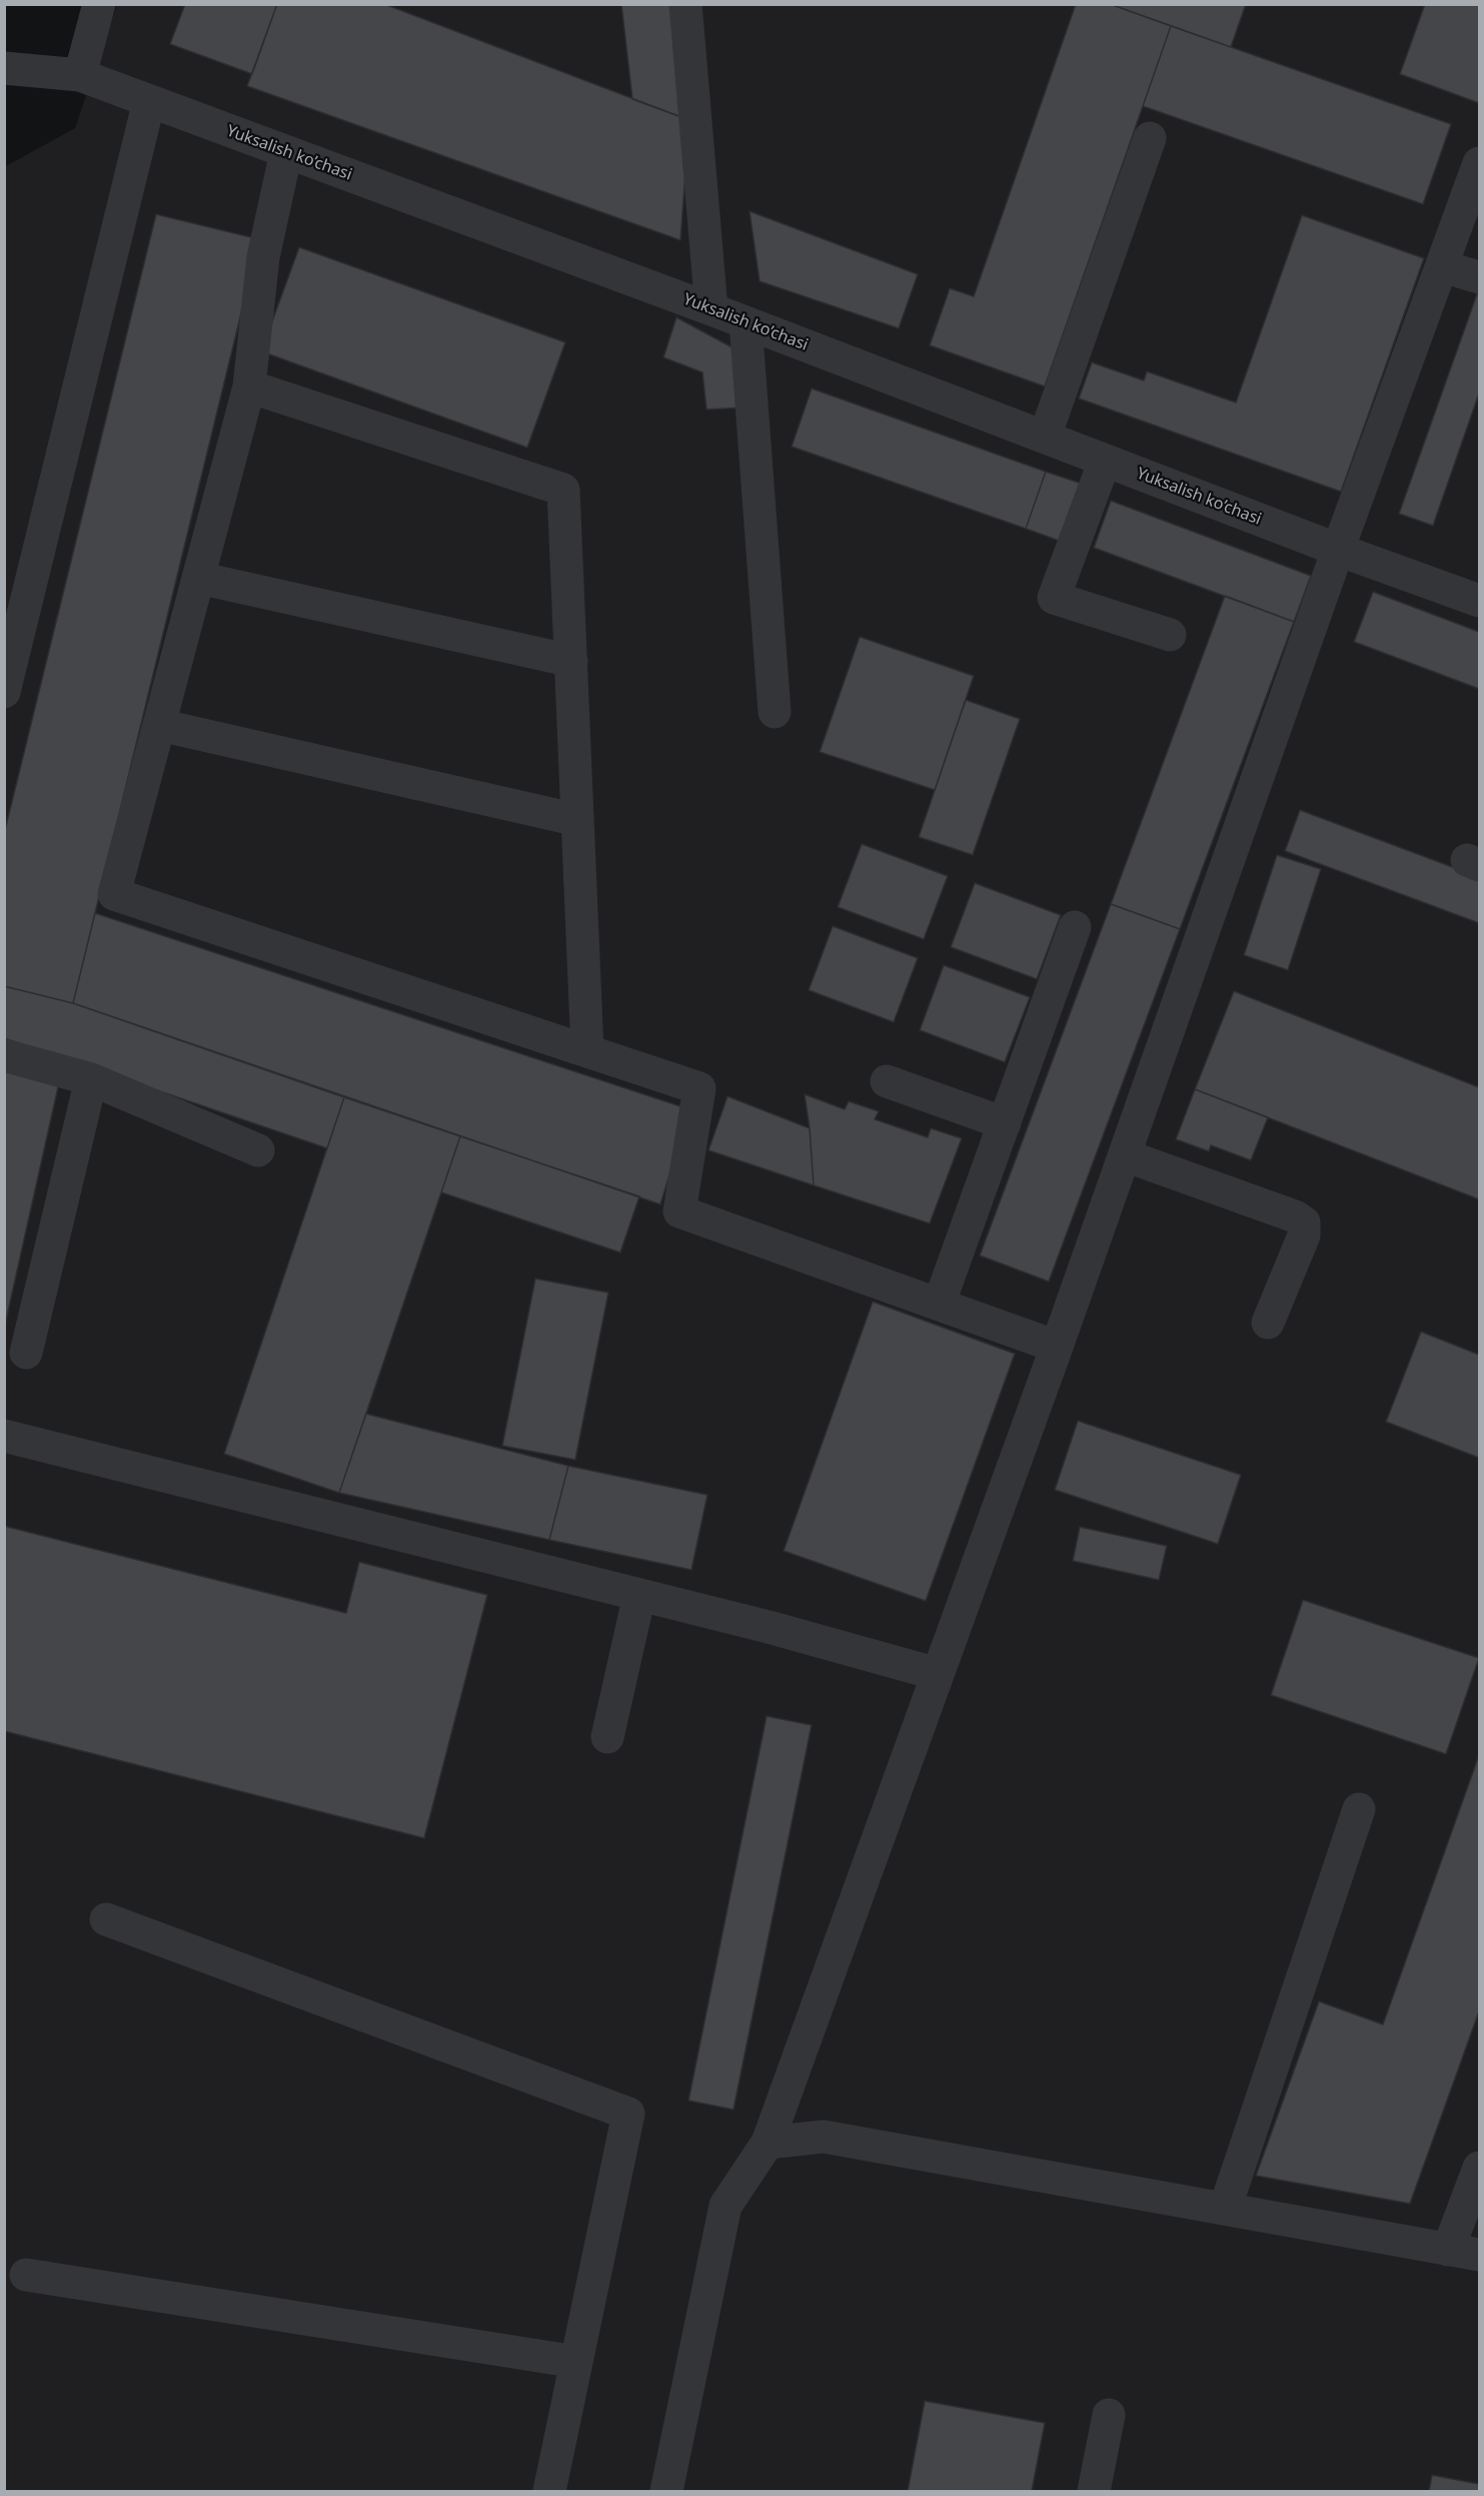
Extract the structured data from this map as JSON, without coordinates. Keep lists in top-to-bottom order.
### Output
{
  "streets": {
    "street": ["Yuksalish ko’chasi"]
  }
}
